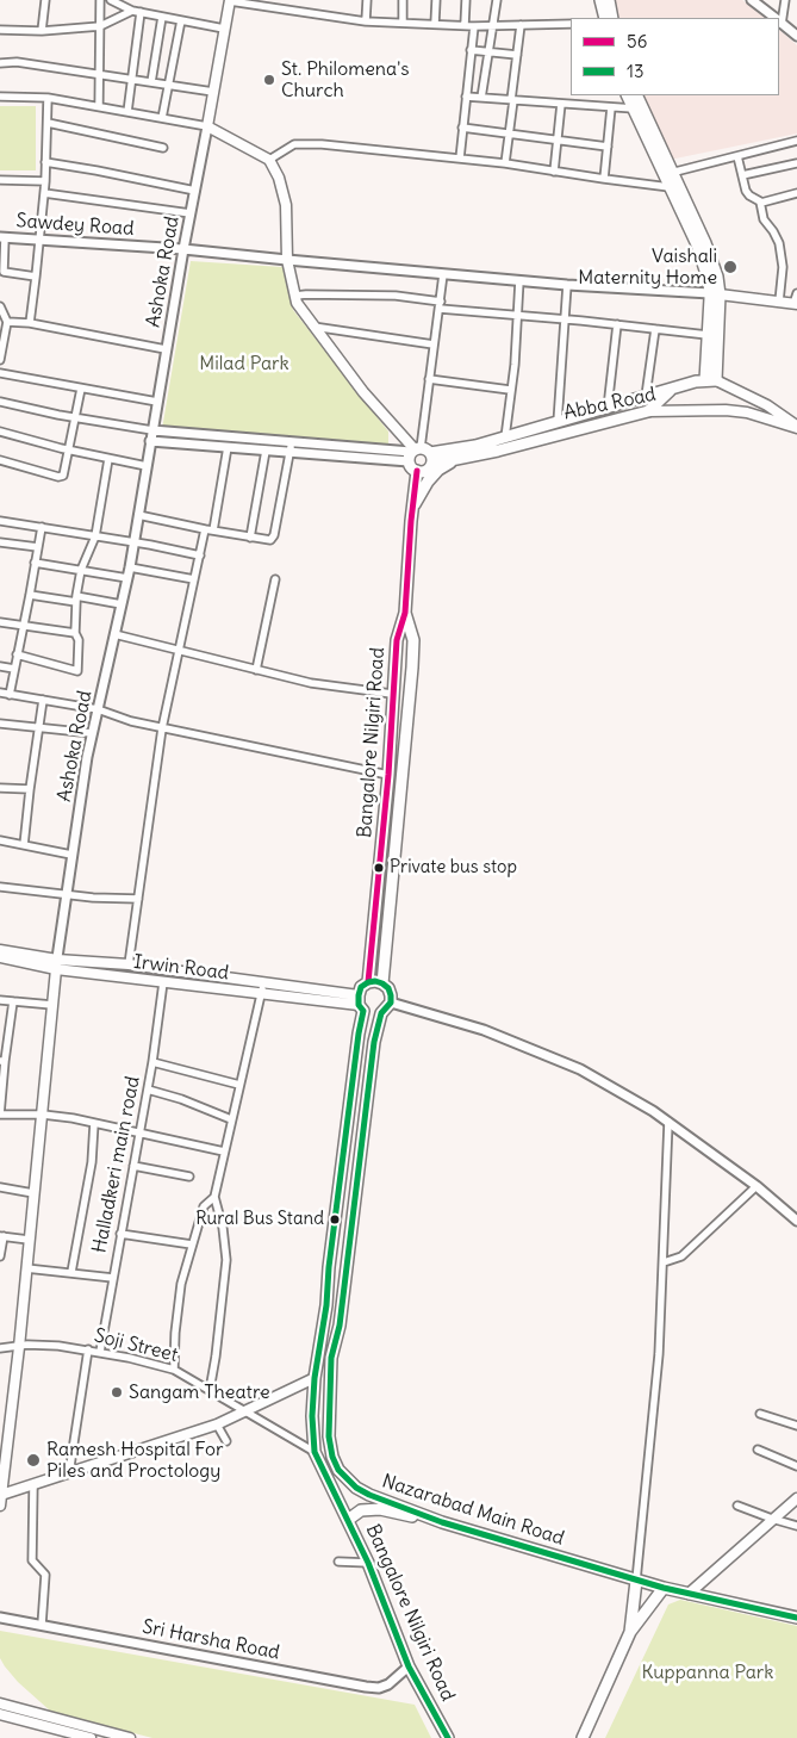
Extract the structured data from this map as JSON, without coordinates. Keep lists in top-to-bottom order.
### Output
{
  "streets": {
    "main road": [
      "Ashoka Road",
      "Abba Road",
      "Bangalore Nilgiri Road",
      "Irwin Road",
      "Nazarabad Main Road"
    ],
    "street": [
      "Sawdey Road",
      "Halladkeri main road",
      "Soji Street",
      "Sri Harsha Road"
    ]
  },
  "crossings": [
    ["Sawdey Road", "Ashoka Road"],
    ["Ashoka Road", "Irwin Road"],
    ["Ashoka Road", "Soji Street"],
    ["Bangalore Nilgiri Road", "Irwin Road"],
    ["Bangalore Nilgiri Road", "Soji Street"],
    ["Bangalore Nilgiri Road", "Sri Harsha Road"],
    ["Irwin Road", "Halladkeri main road"],
    ["Halladkeri main road", "Soji Street"]
  ],
  "parks": ["Milad Park", "Kuppanna Park"],
  "places": [
    "St. Philomena's Church",
    "Vaishali Maternity Home",
    "Private bus stop",
    "Rural Bus Stand",
    "Sangam Theatre",
    "Ramesh Hospital For Piles and Proctology"
  ],
  "lines": ["transit line 56", "transit line 13"],
  "legend": ["56", "13"]
}
